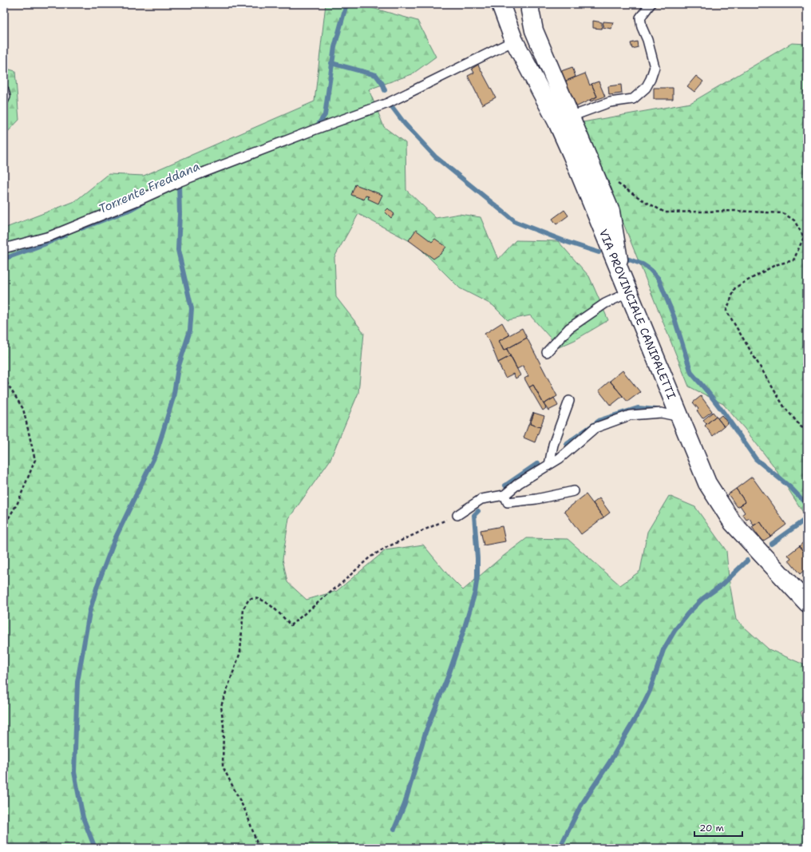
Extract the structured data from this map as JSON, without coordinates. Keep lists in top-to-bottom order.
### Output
{
  "streets": {
    "main road": ["VIA PROVINCIALE CANIPALETTI"]
  },
  "water": ["Torrente Freddana"],
  "scale_bar": "20 m"
}
